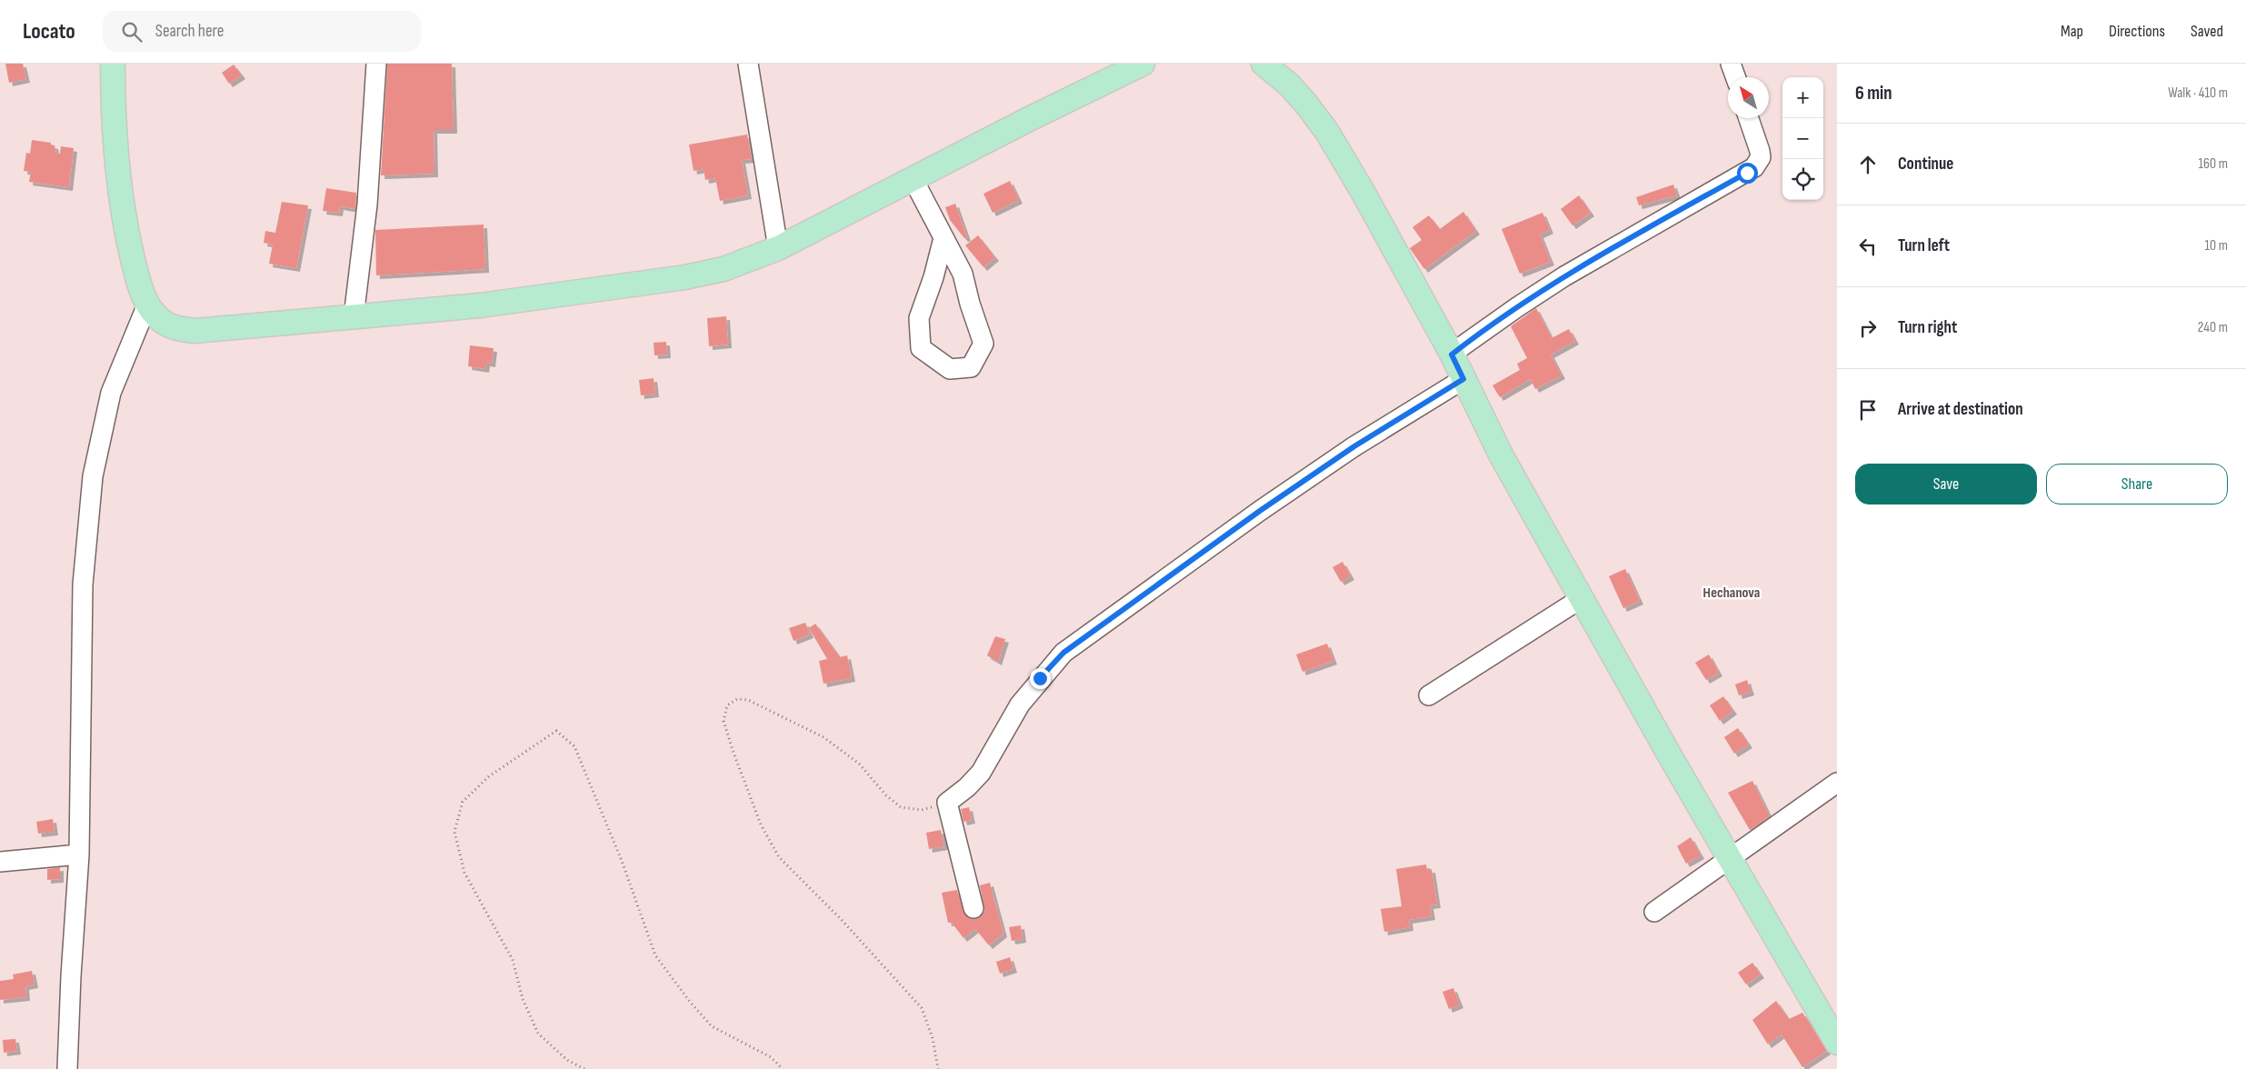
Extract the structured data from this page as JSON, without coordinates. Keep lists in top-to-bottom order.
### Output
{
  "districts": ["Hechanova"],
  "north": "top left",
  "page": {
    "header": "Locato",
    "search": "Search here",
    "nav": ["Map", "Directions", "Saved"],
    "heading": ["6 min", "Walk · 410 m"],
    "map_buttons": ["+", "−"],
    "list": [
      ["Continue", "160 m"],
      ["Turn left", "10 m"],
      ["Turn right", "240 m"],
      "Arrive at destination"
    ],
    "buttons": ["Save", "Share"]
  }
}
